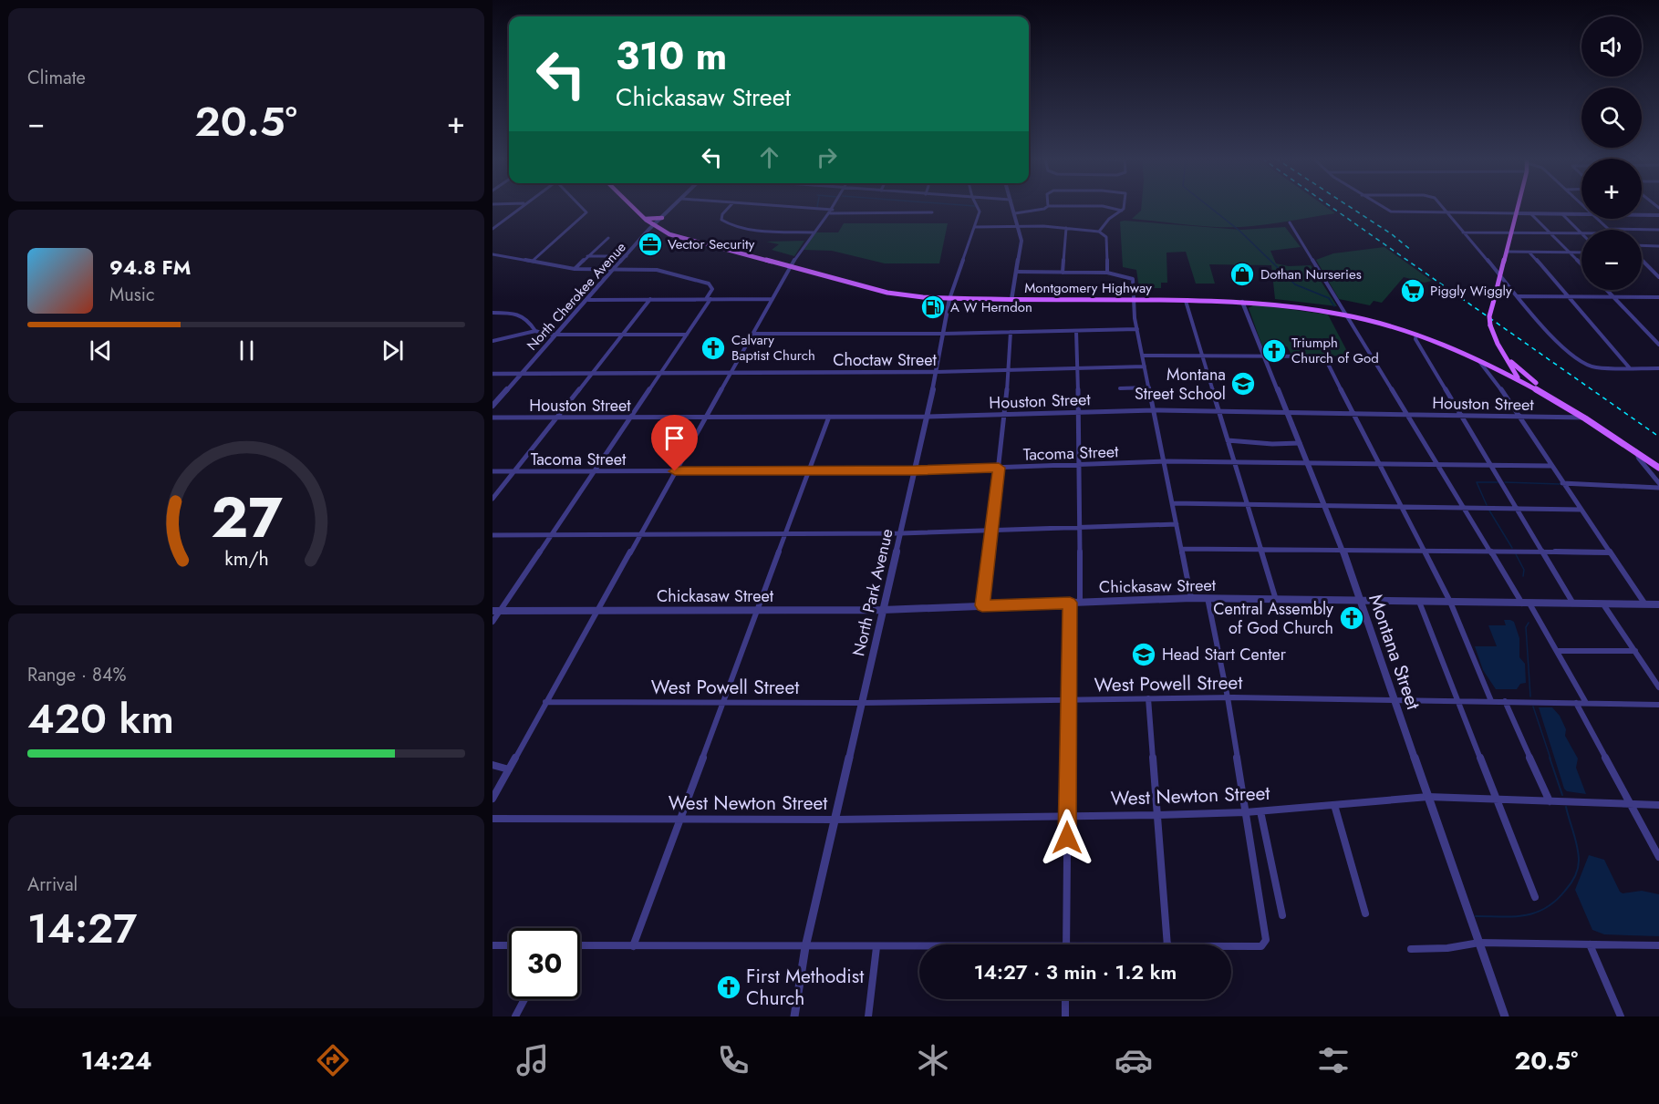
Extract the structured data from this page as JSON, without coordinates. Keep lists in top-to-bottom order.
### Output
{
  "streets": {
    "main road": ["Montgomery Highway"],
    "street": [
      "North Cherokee Avenue",
      "Choctaw Street",
      "Houston Street",
      "Tacoma Street",
      "Chickasaw Street",
      "North Park Avenue",
      "Montana Street",
      "West Powell Street",
      "West Newton Street"
    ]
  },
  "crossings": [
    ["Montgomery Highway", "North Cherokee Avenue"],
    ["Montgomery Highway", "North Park Avenue"],
    ["Montgomery Highway", "Montana Street"],
    ["North Cherokee Avenue", "Choctaw Street"],
    ["Choctaw Street", "North Park Avenue"],
    ["Houston Street", "North Park Avenue"],
    ["Houston Street", "Montana Street"],
    ["Tacoma Street", "North Park Avenue"],
    ["Tacoma Street", "Montana Street"],
    ["Chickasaw Street", "North Park Avenue"],
    ["Chickasaw Street", "Montana Street"],
    ["North Park Avenue", "West Powell Street"],
    ["North Park Avenue", "West Newton Street"],
    ["Montana Street", "West Powell Street"],
    ["Montana Street", "West Newton Street"]
  ],
  "places": {
    "office": ["Vector Security"],
    "shop": ["Dothan Nurseries"],
    "supermarket": ["Piggly Wiggly"],
    "fuel station": ["A W Herndon"],
    "church": [
      "Calvary Baptist Church",
      "Triumph Church of God",
      "Central Assembly of God Church",
      "First Methodist Church"
    ],
    "school or university": ["Montana Street School", "Head Start Center"]
  },
  "page": {
    "tile": [
      "Climate",
      ["Range · 84%", "420 km"],
      ["Arrival", "14:27"]
    ],
    "map_buttons": ["+", "−"],
    "turn": ["310 m", "Chickasaw Street"],
    "heat": ["−", "20.5°", "+"],
    "song": ["94.8 FM", "Music"],
    "limit": "30",
    "trip": "14:27 · 3 min · 1.2 km",
    "tabs": ["14:24", "20.5°"],
    "gauge": ["27", "km/h"]
  }
}
